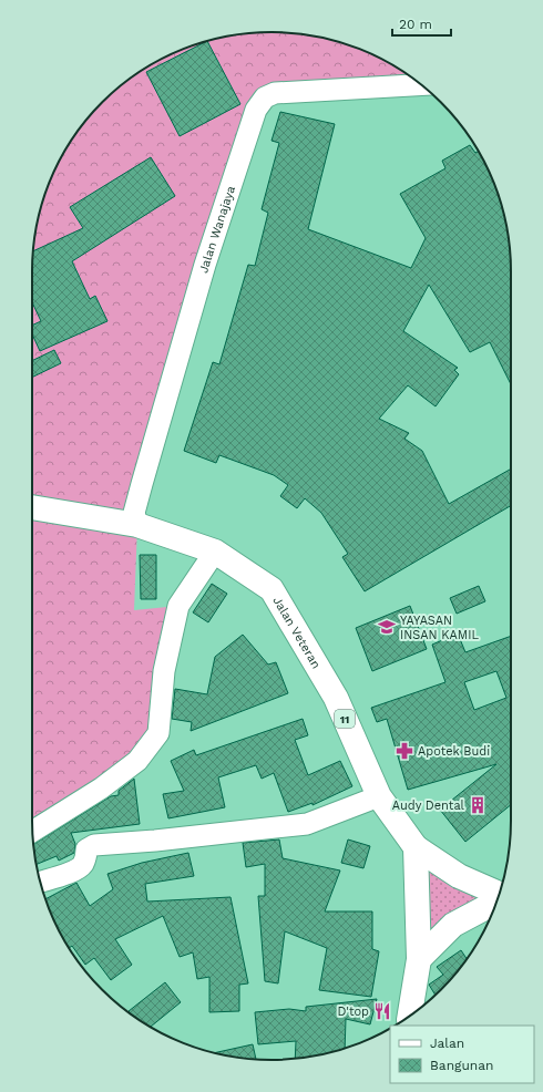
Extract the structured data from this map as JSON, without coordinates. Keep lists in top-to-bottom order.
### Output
{
  "streets": {
    "main road": ["Jalan Veteran", "11"],
    "street": ["Jalan Wanajaya"]
  },
  "crossings": [
    ["Jalan Wanajaya", "Jalan Veteran"]
  ],
  "places": {
    "school or university": ["YAYASAN INSAN KAMIL"],
    "pharmacy": ["Apotek Budi"],
    "building": ["Audy Dental"],
    "restaurant": ["D'top"]
  },
  "legend": ["Jalan", "Bangunan"],
  "scale_bar": "20 m"
}
